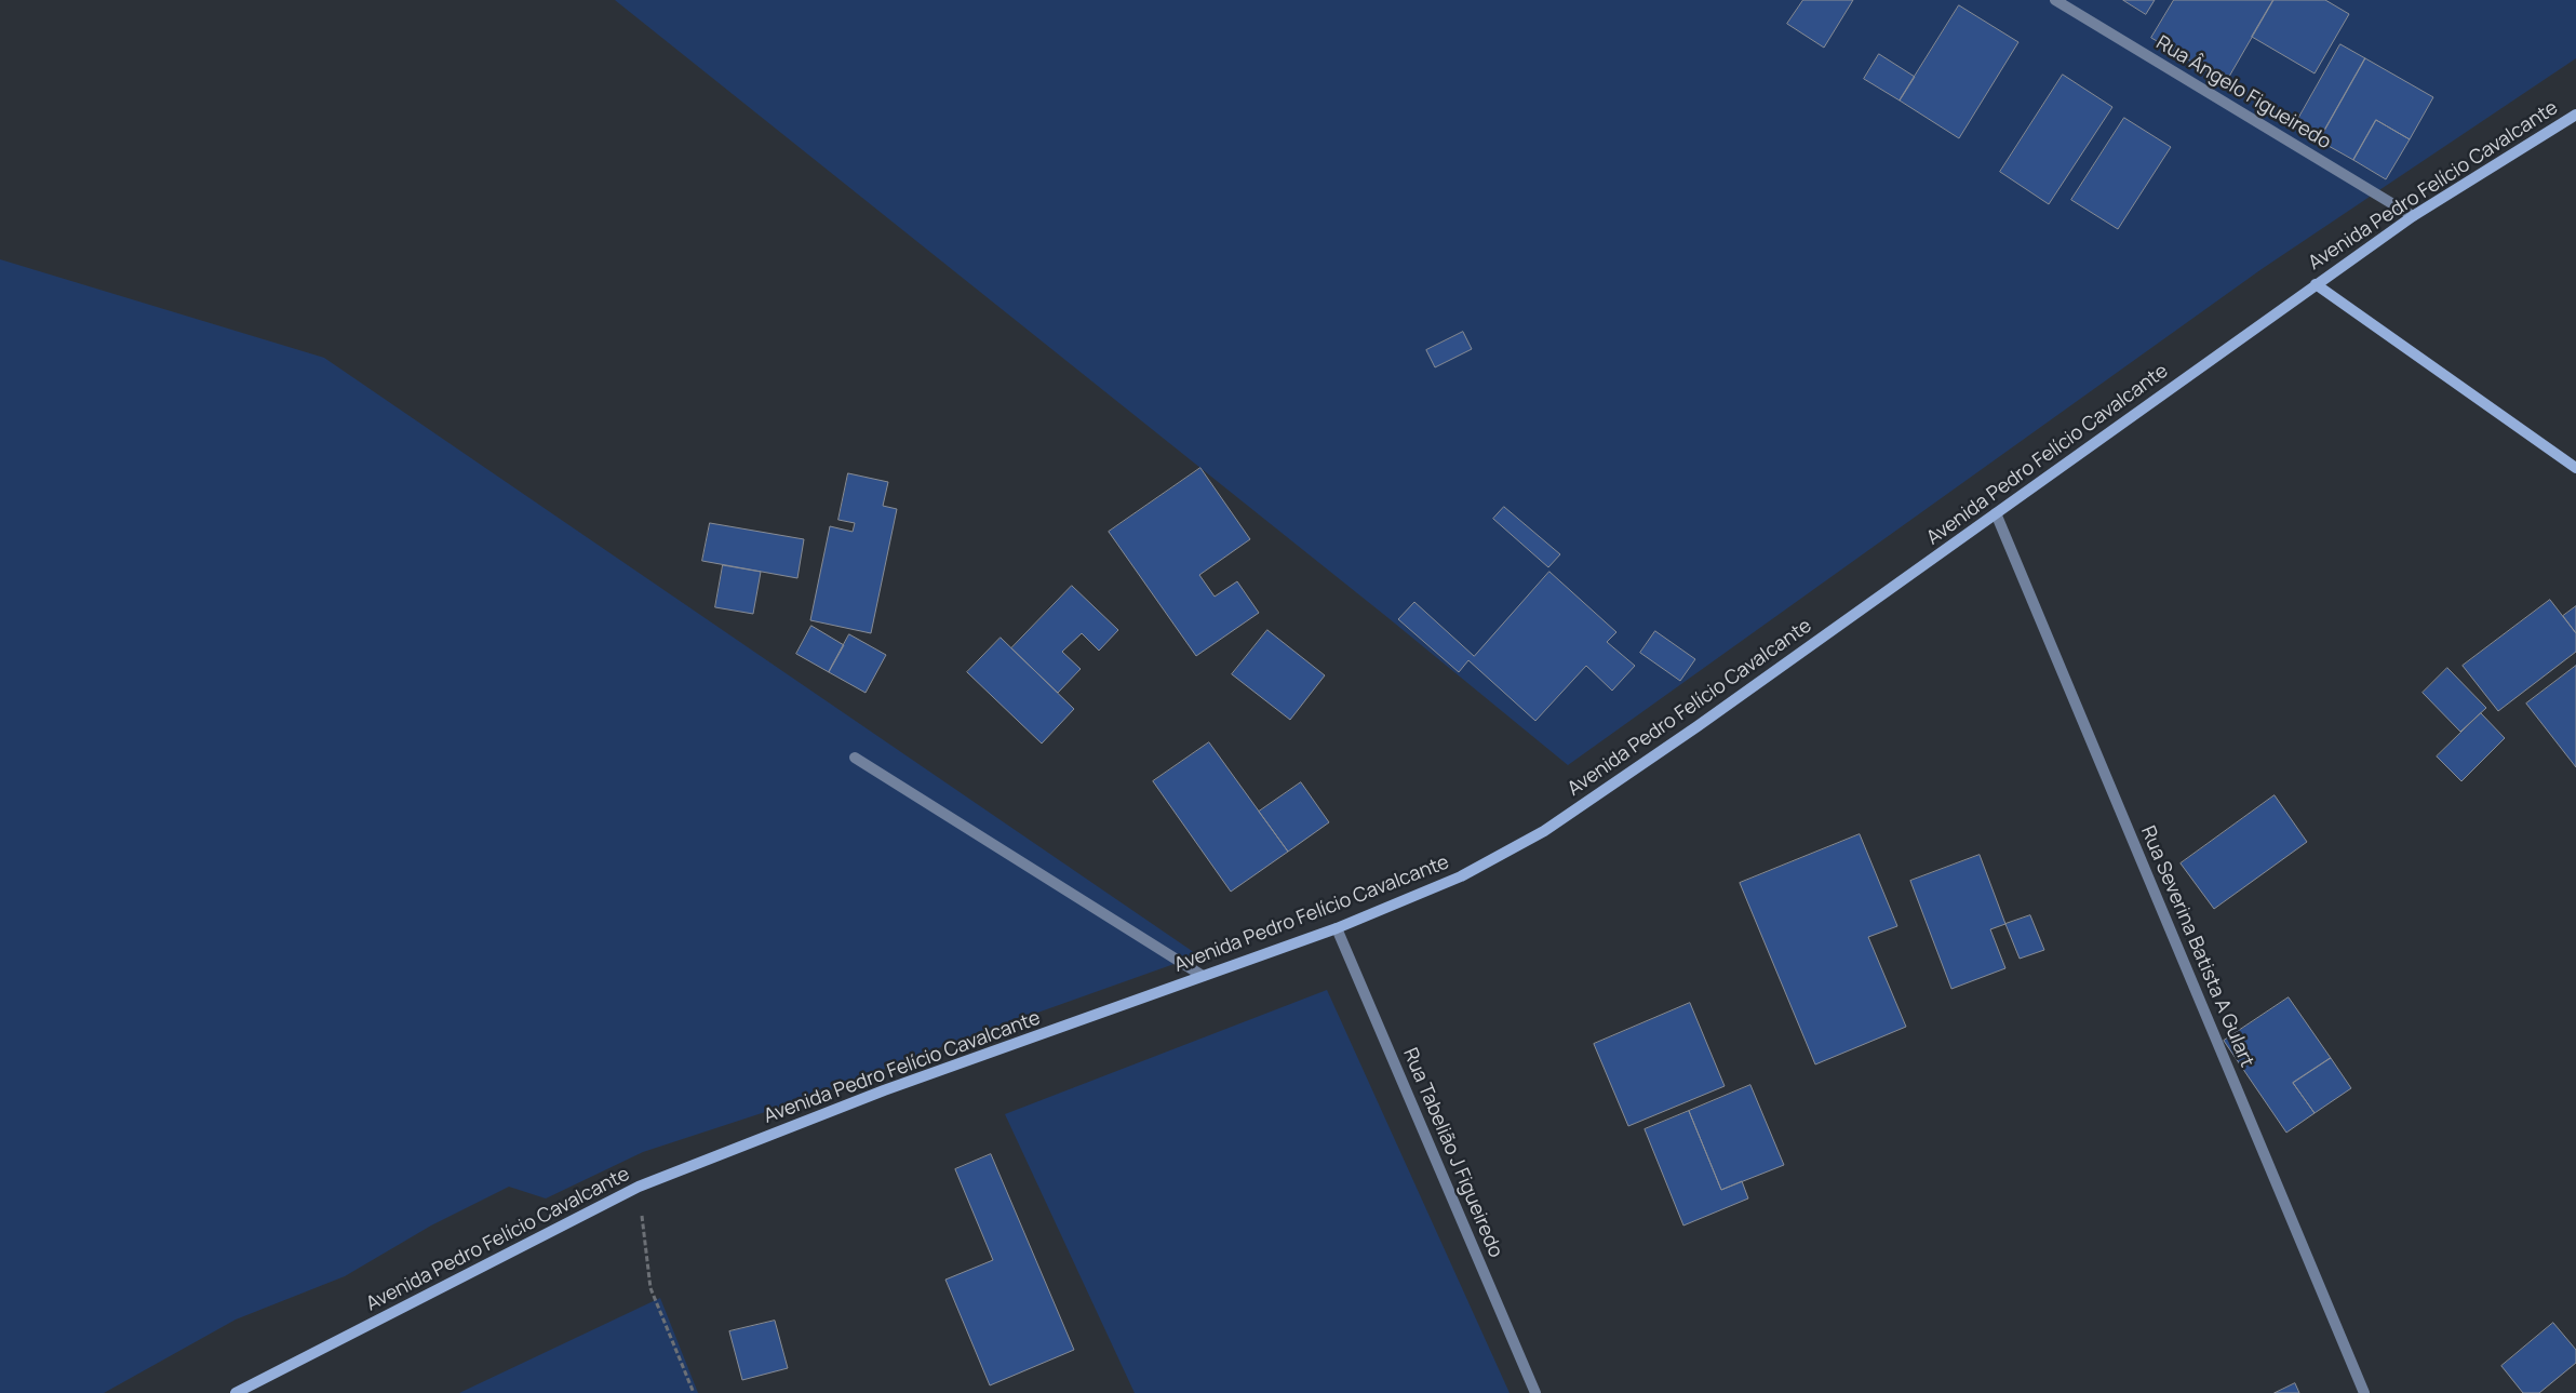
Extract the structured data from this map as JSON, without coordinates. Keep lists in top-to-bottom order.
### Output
{
  "streets": {
    "street": [
      "Rua Ângelo Figueiredo",
      "Avenida Pedro Felício Cavalcante",
      "Rua Severina Batista A Gulart",
      "Rua Tabelião J Figueiredo"
    ]
  },
  "crossings": [
    ["Rua Ângelo Figueiredo", "Avenida Pedro Felício Cavalcante"],
    ["Avenida Pedro Felício Cavalcante", "Rua Severina Batista A Gulart"],
    ["Avenida Pedro Felício Cavalcante", "Rua Tabelião J Figueiredo"]
  ]
}
